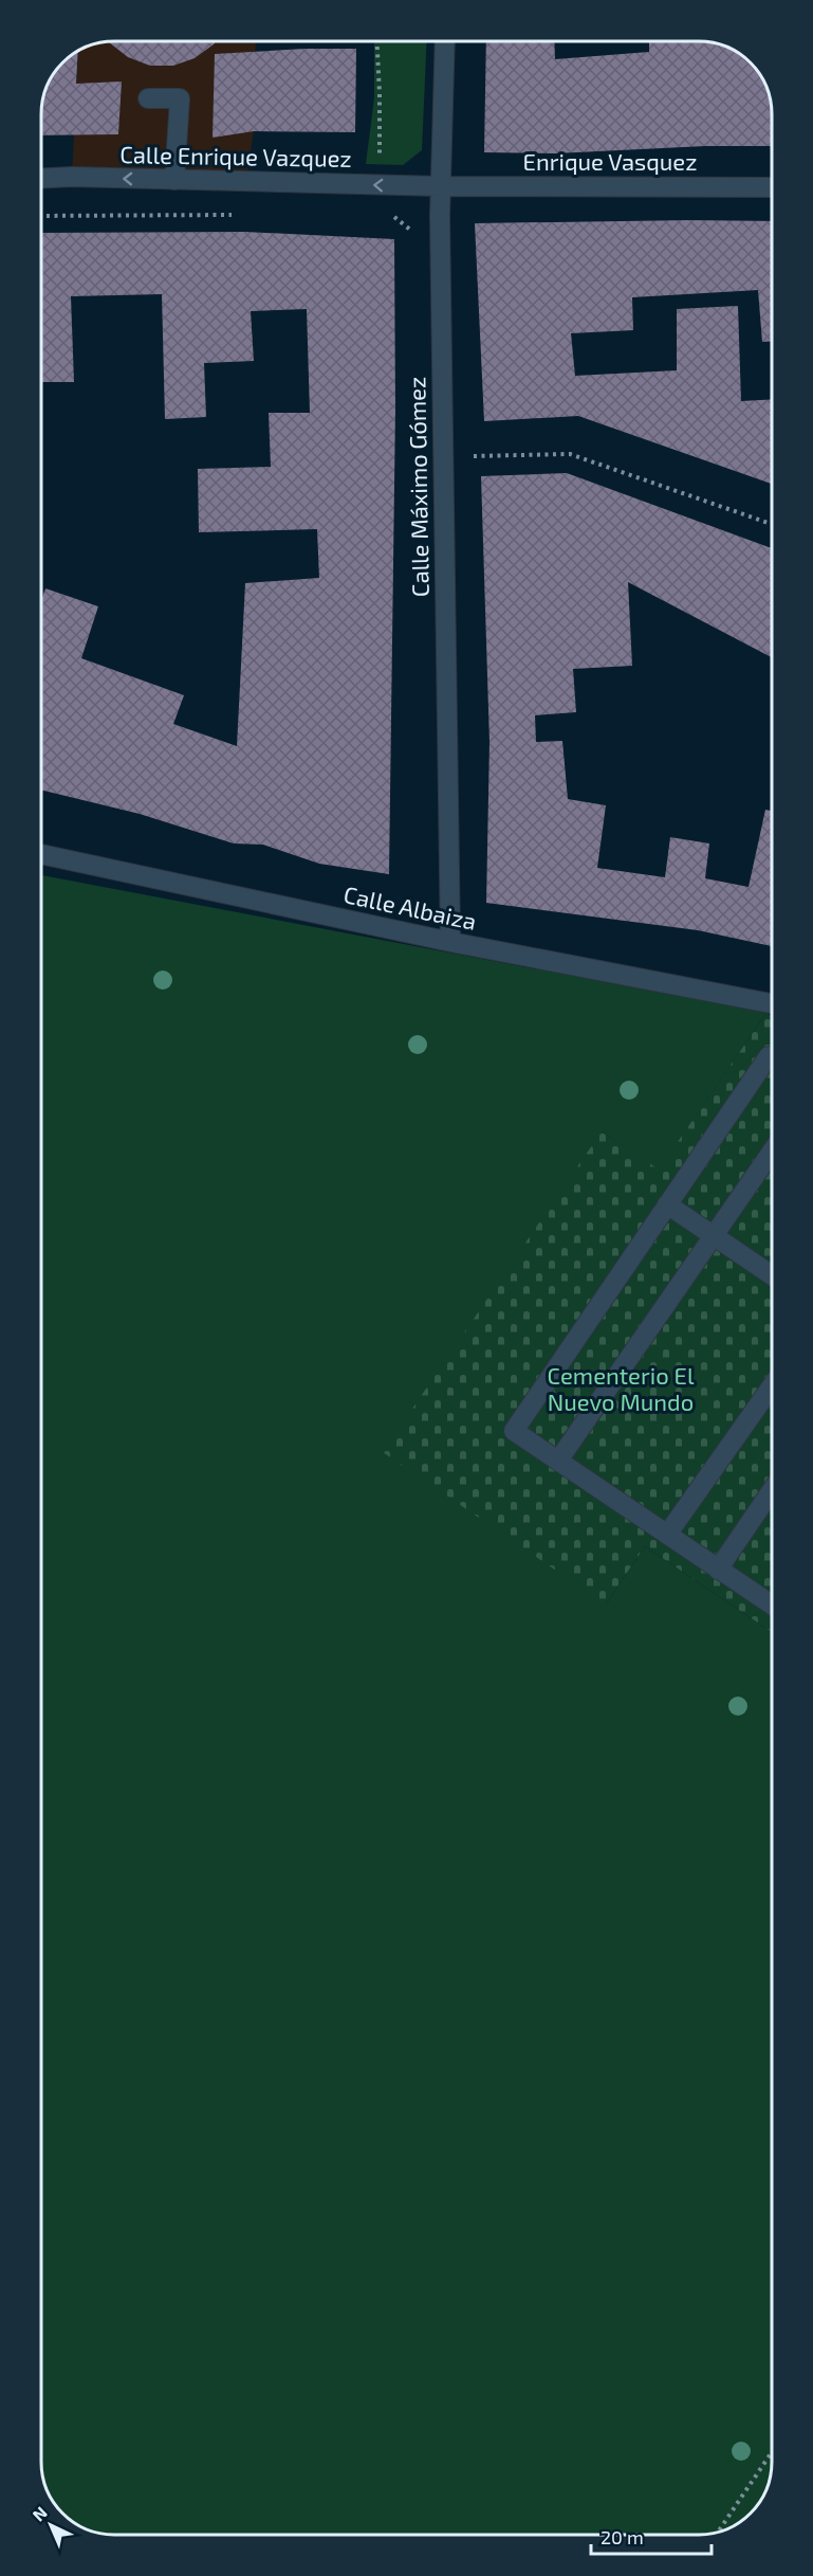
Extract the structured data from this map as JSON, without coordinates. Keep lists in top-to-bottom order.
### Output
{
  "streets": {
    "street": [
      "Calle Enrique Vazquez",
      "Enrique Vasquez",
      "Calle Máximo Gómez",
      "Calle Albaiza"
    ]
  },
  "crossings": [
    ["Calle Enrique Vazquez", "Enrique Vasquez"],
    ["Calle Enrique Vazquez", "Calle Máximo Gómez"],
    ["Enrique Vasquez", "Calle Máximo Gómez"],
    ["Calle Máximo Gómez", "Calle Albaiza"]
  ],
  "one_way": ["Calle Enrique Vazquez"],
  "parks": ["Cementerio El Nuevo Mundo"],
  "scale_bar": "20 m",
  "north": "top left"
}
